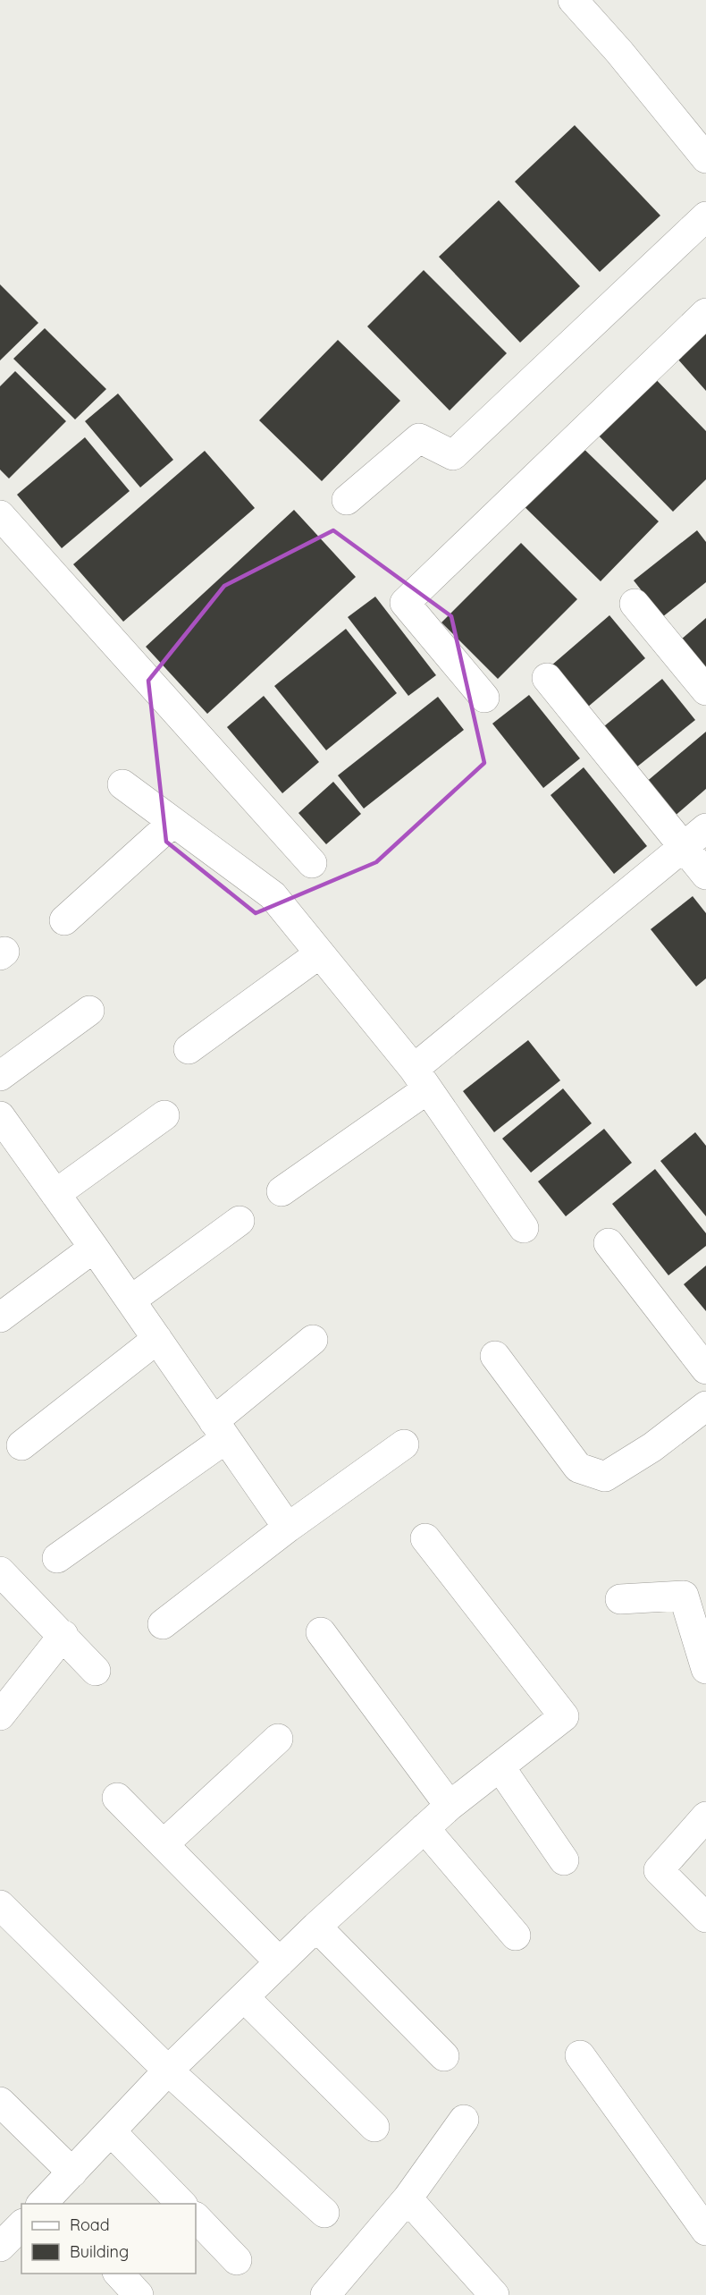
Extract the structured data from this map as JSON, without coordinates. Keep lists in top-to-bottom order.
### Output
{
  "legend": ["Road", "Building"]
}
